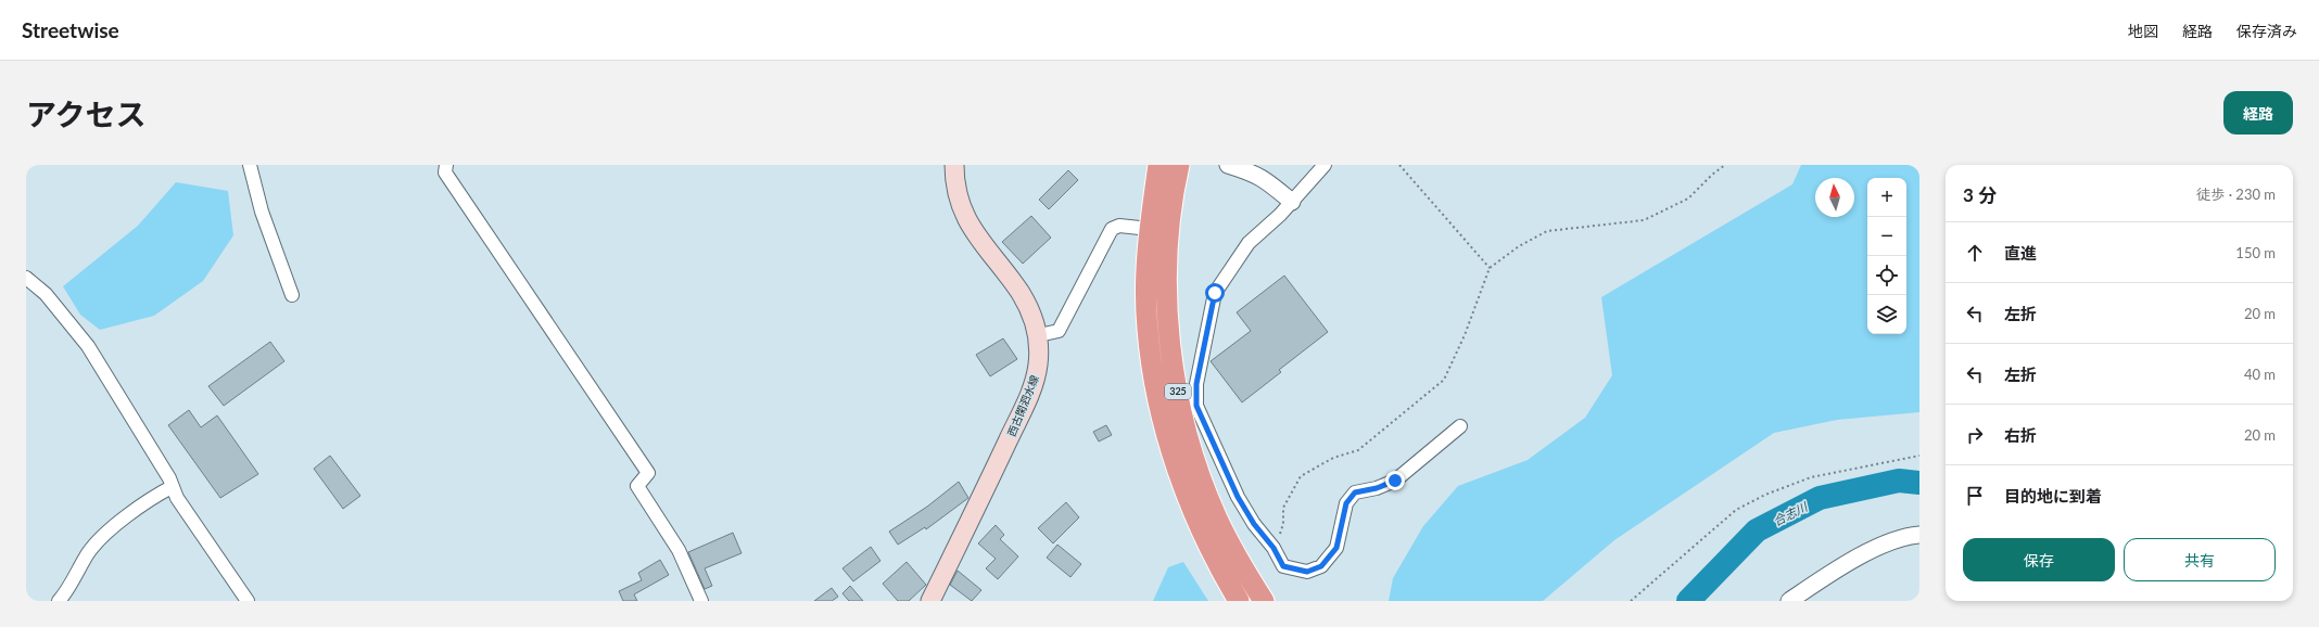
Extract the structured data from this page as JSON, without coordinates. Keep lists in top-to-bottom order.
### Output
{
  "streets": {
    "highway": ["325"],
    "main road": ["西古閑泗水線"]
  },
  "water": ["合志川"],
  "north": "top",
  "page": {
    "header": "Streetwise",
    "nav": ["地図", "経路", "保存済み"],
    "title": "アクセス",
    "buttons": [
      "経路",
      ["保存", "共有"]
    ],
    "heading": ["3 分", "徒歩 · 230 m"],
    "map_buttons": ["+", "−"],
    "list": [
      ["直進", "150 m"],
      ["左折", "20 m"],
      ["左折", "40 m"],
      ["右折", "20 m"],
      "目的地に到着"
    ]
  }
}
